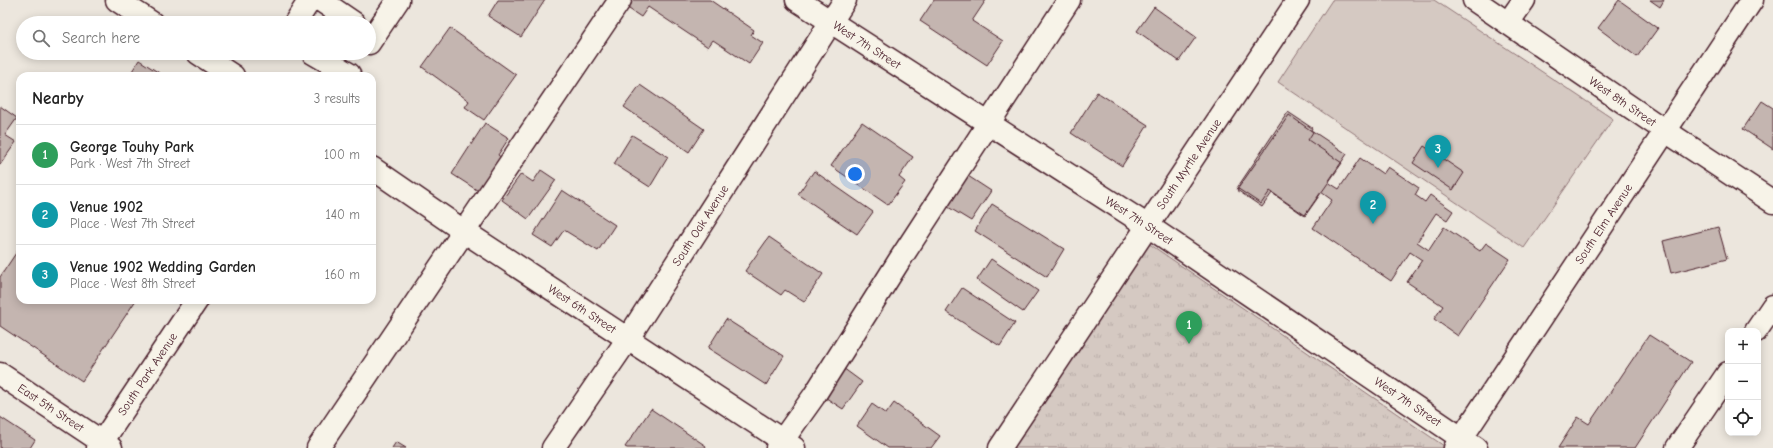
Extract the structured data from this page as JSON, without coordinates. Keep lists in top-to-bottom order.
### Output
{
  "streets": {
    "street": [
      "West 7th Street",
      "West 8th Street",
      "South Myrtle Avenue",
      "South Elm Avenue",
      "South Oak Avenue",
      "West 6th Street",
      "South Park Avenue",
      "East 5th Street"
    ]
  },
  "crossings": [
    ["West 7th Street", "South Myrtle Avenue"],
    ["West 7th Street", "South Elm Avenue"],
    ["West 7th Street", "South Oak Avenue"],
    ["West 8th Street", "South Elm Avenue"],
    ["South Oak Avenue", "West 6th Street"],
    ["South Park Avenue", "East 5th Street"]
  ],
  "page": {
    "search": "Search here",
    "heading": ["Nearby", "3 results"],
    "list": [
      {
        "mark": "1",
        "name": "George Touhy Park",
        "note": "Park · West 7th Street",
        "value": "100 m"
      },
      {
        "mark": "2",
        "name": "Venue 1902",
        "note": "Place · West 7th Street",
        "value": "140 m"
      },
      {
        "mark": "3",
        "name": "Venue 1902 Wedding Garden",
        "note": "Place · West 8th Street",
        "value": "160 m"
      }
    ],
    "pins": ["3", "2", "1"],
    "map_buttons": ["+", "−"]
  }
}
